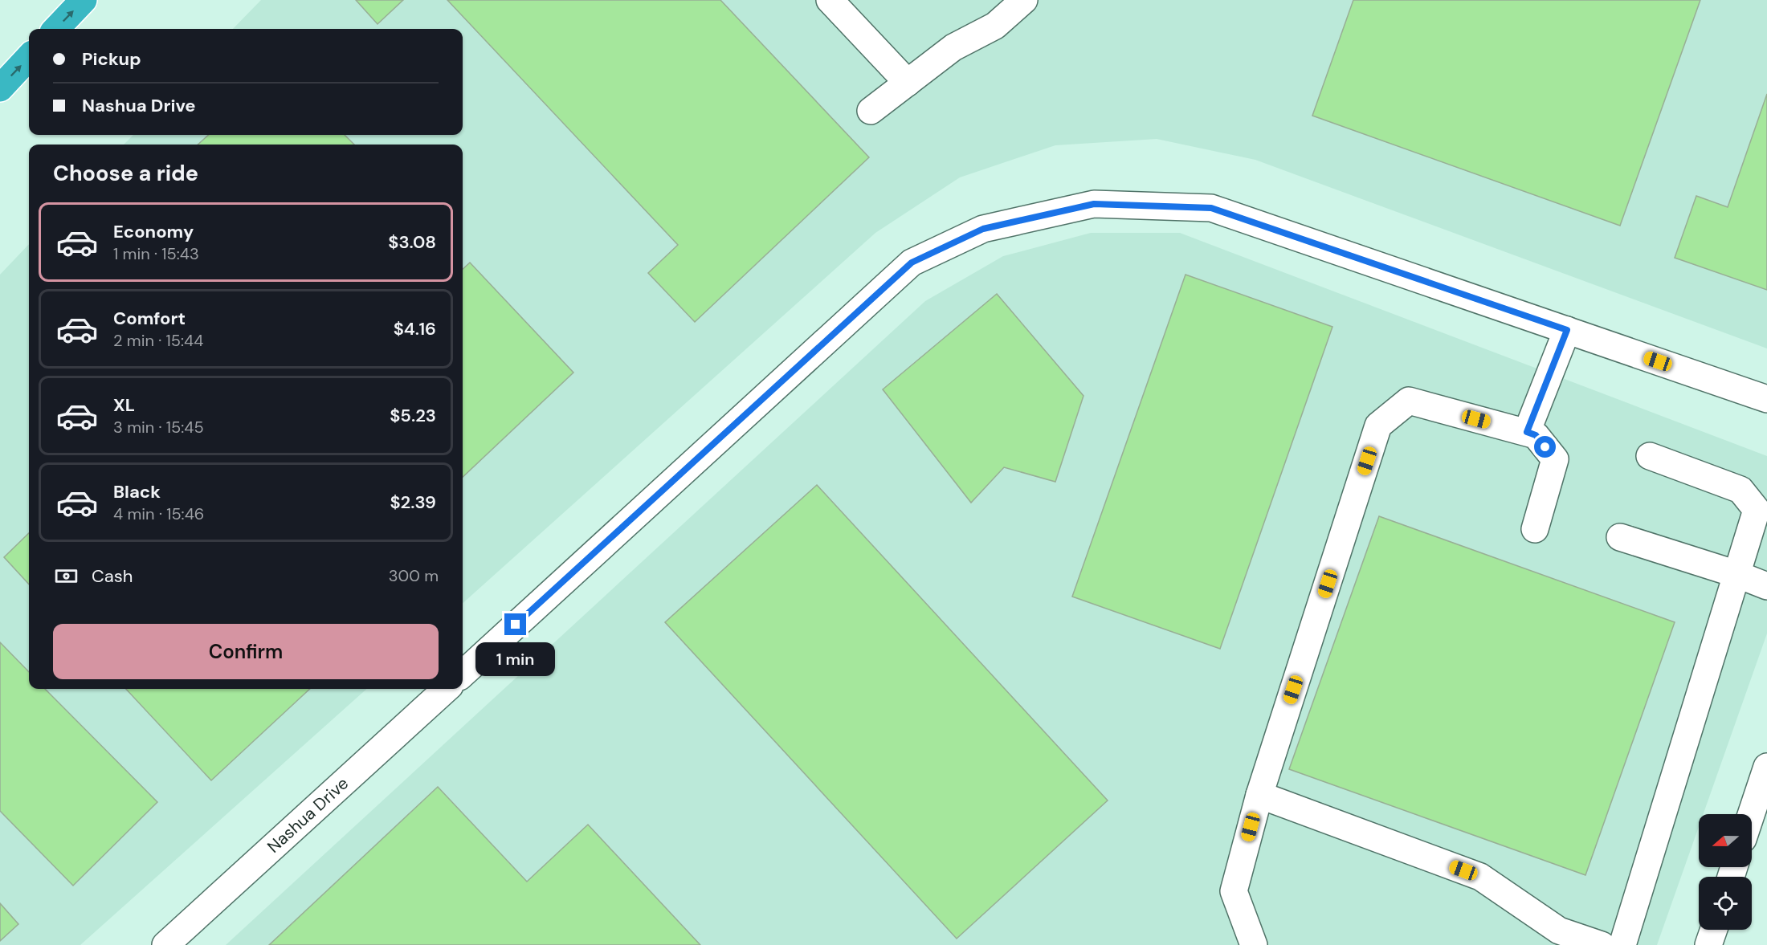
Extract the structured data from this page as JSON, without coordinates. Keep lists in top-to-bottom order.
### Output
{
  "streets": {
    "street": ["Nashua Drive"]
  },
  "north": "left",
  "page": {
    "banner": ["Pickup", "Nashua Drive"],
    "heading": "Choose a ride",
    "list": [
      {
        "name": "Economy",
        "note": "1 min · 15:43",
        "value": "$3.08"
      },
      {
        "name": "Comfort",
        "note": "2 min · 15:44",
        "value": "$4.16"
      },
      {
        "name": "XL",
        "note": "3 min · 15:45",
        "value": "$5.23"
      },
      {
        "name": "Black",
        "note": "4 min · 15:46",
        "value": "$2.39"
      }
    ],
    "pay": ["Cash", "300 m"],
    "buttons": "Confirm",
    "bubble": "1 min"
  }
}
